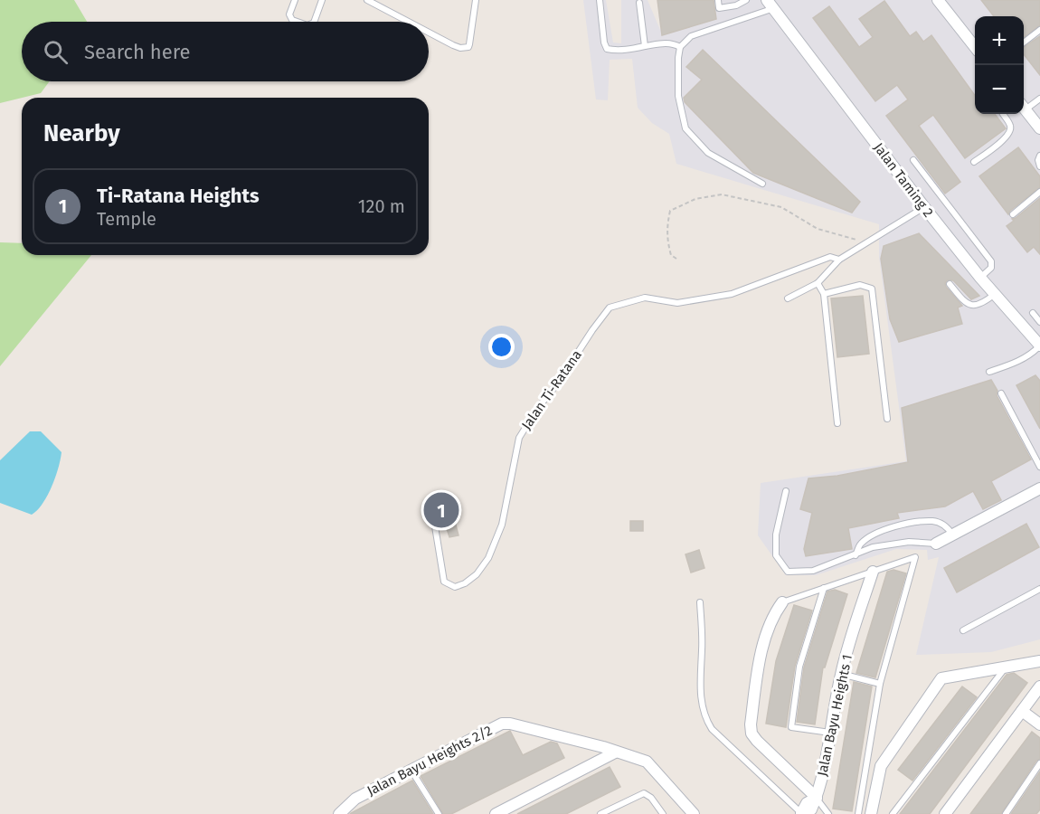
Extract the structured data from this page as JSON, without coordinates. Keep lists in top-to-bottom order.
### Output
{
  "streets": {
    "street": ["Jalan Taming 2", "Jalan Bayu Heights 1", "Jalan Bayu Heights 2/2"],
    "lane": ["Jalan Ti-Ratana"]
  },
  "page": {
    "map_buttons": ["+", "−"],
    "search": "Search here",
    "heading": "Nearby",
    "list": [
      {
        "mark": "1",
        "name": "Ti-Ratana Heights",
        "note": "Temple",
        "value": "120 m"
      }
    ],
    "pins": "1"
  }
}
